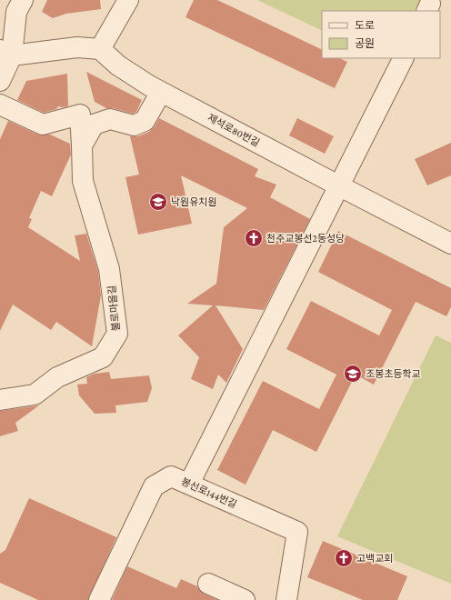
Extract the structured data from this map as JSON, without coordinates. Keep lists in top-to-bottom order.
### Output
{
  "streets": {
    "street": ["제석로80번길", "불로마을길", "봉선로144번길"]
  },
  "places": {
    "school or university": ["낙원유치원", "조봉초등학교"],
    "church": ["천주교봉선2동성당", "고백교회"]
  },
  "legend": ["도로", "공원"]
}
